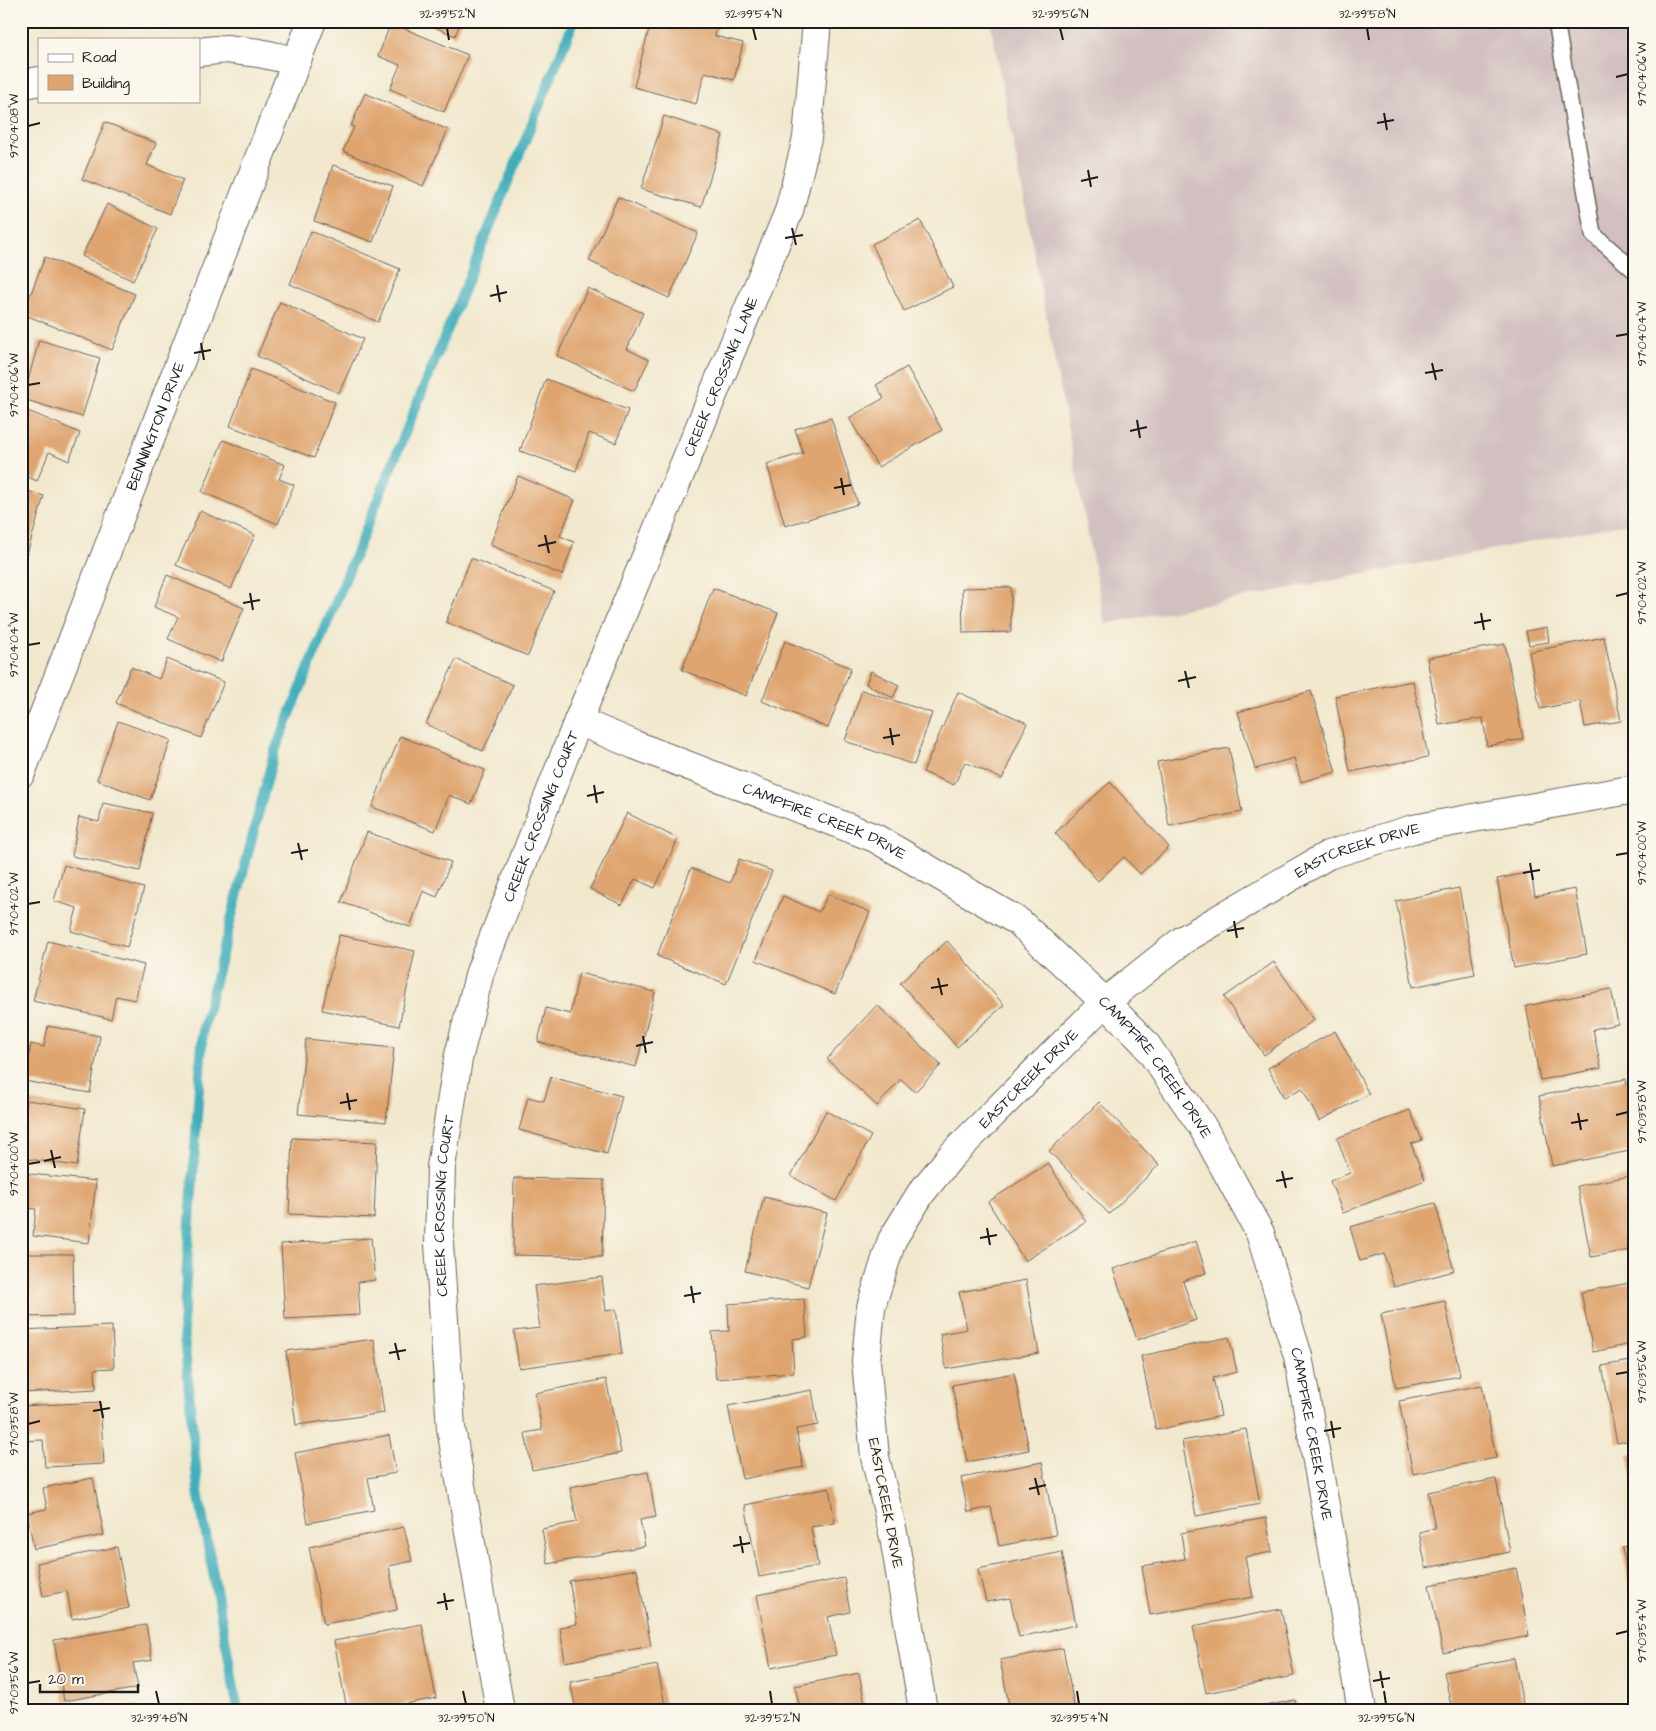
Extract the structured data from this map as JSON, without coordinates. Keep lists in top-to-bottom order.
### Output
{
  "streets": {
    "street": [
      "CREEK CROSSING LANE",
      "BENNINGTON DRIVE",
      "CREEK CROSSING COURT",
      "CAMPFIRE CREEK DRIVE",
      "EASTCREEK DRIVE"
    ]
  },
  "crossings": [
    ["CREEK CROSSING LANE", "CREEK CROSSING COURT"],
    ["CREEK CROSSING LANE", "CAMPFIRE CREEK DRIVE"],
    ["CREEK CROSSING COURT", "CAMPFIRE CREEK DRIVE"],
    ["CAMPFIRE CREEK DRIVE", "EASTCREEK DRIVE"]
  ],
  "legend": ["Road", "Building"],
  "scale_bar": "20 m",
  "coordinates": [
    "32°39'52\"N",
    "32°39'54\"N",
    "32°39'56\"N",
    "32°39'58\"N",
    "97°04'06\"W",
    "97°04'08\"W",
    "97°04'04\"W",
    "97°04'02\"W",
    "97°04'00\"W",
    "97°03'58\"W",
    "97°03'56\"W",
    "97°03'54\"W",
    "32°39'48\"N",
    "32°39'50\"N"
  ]
}
